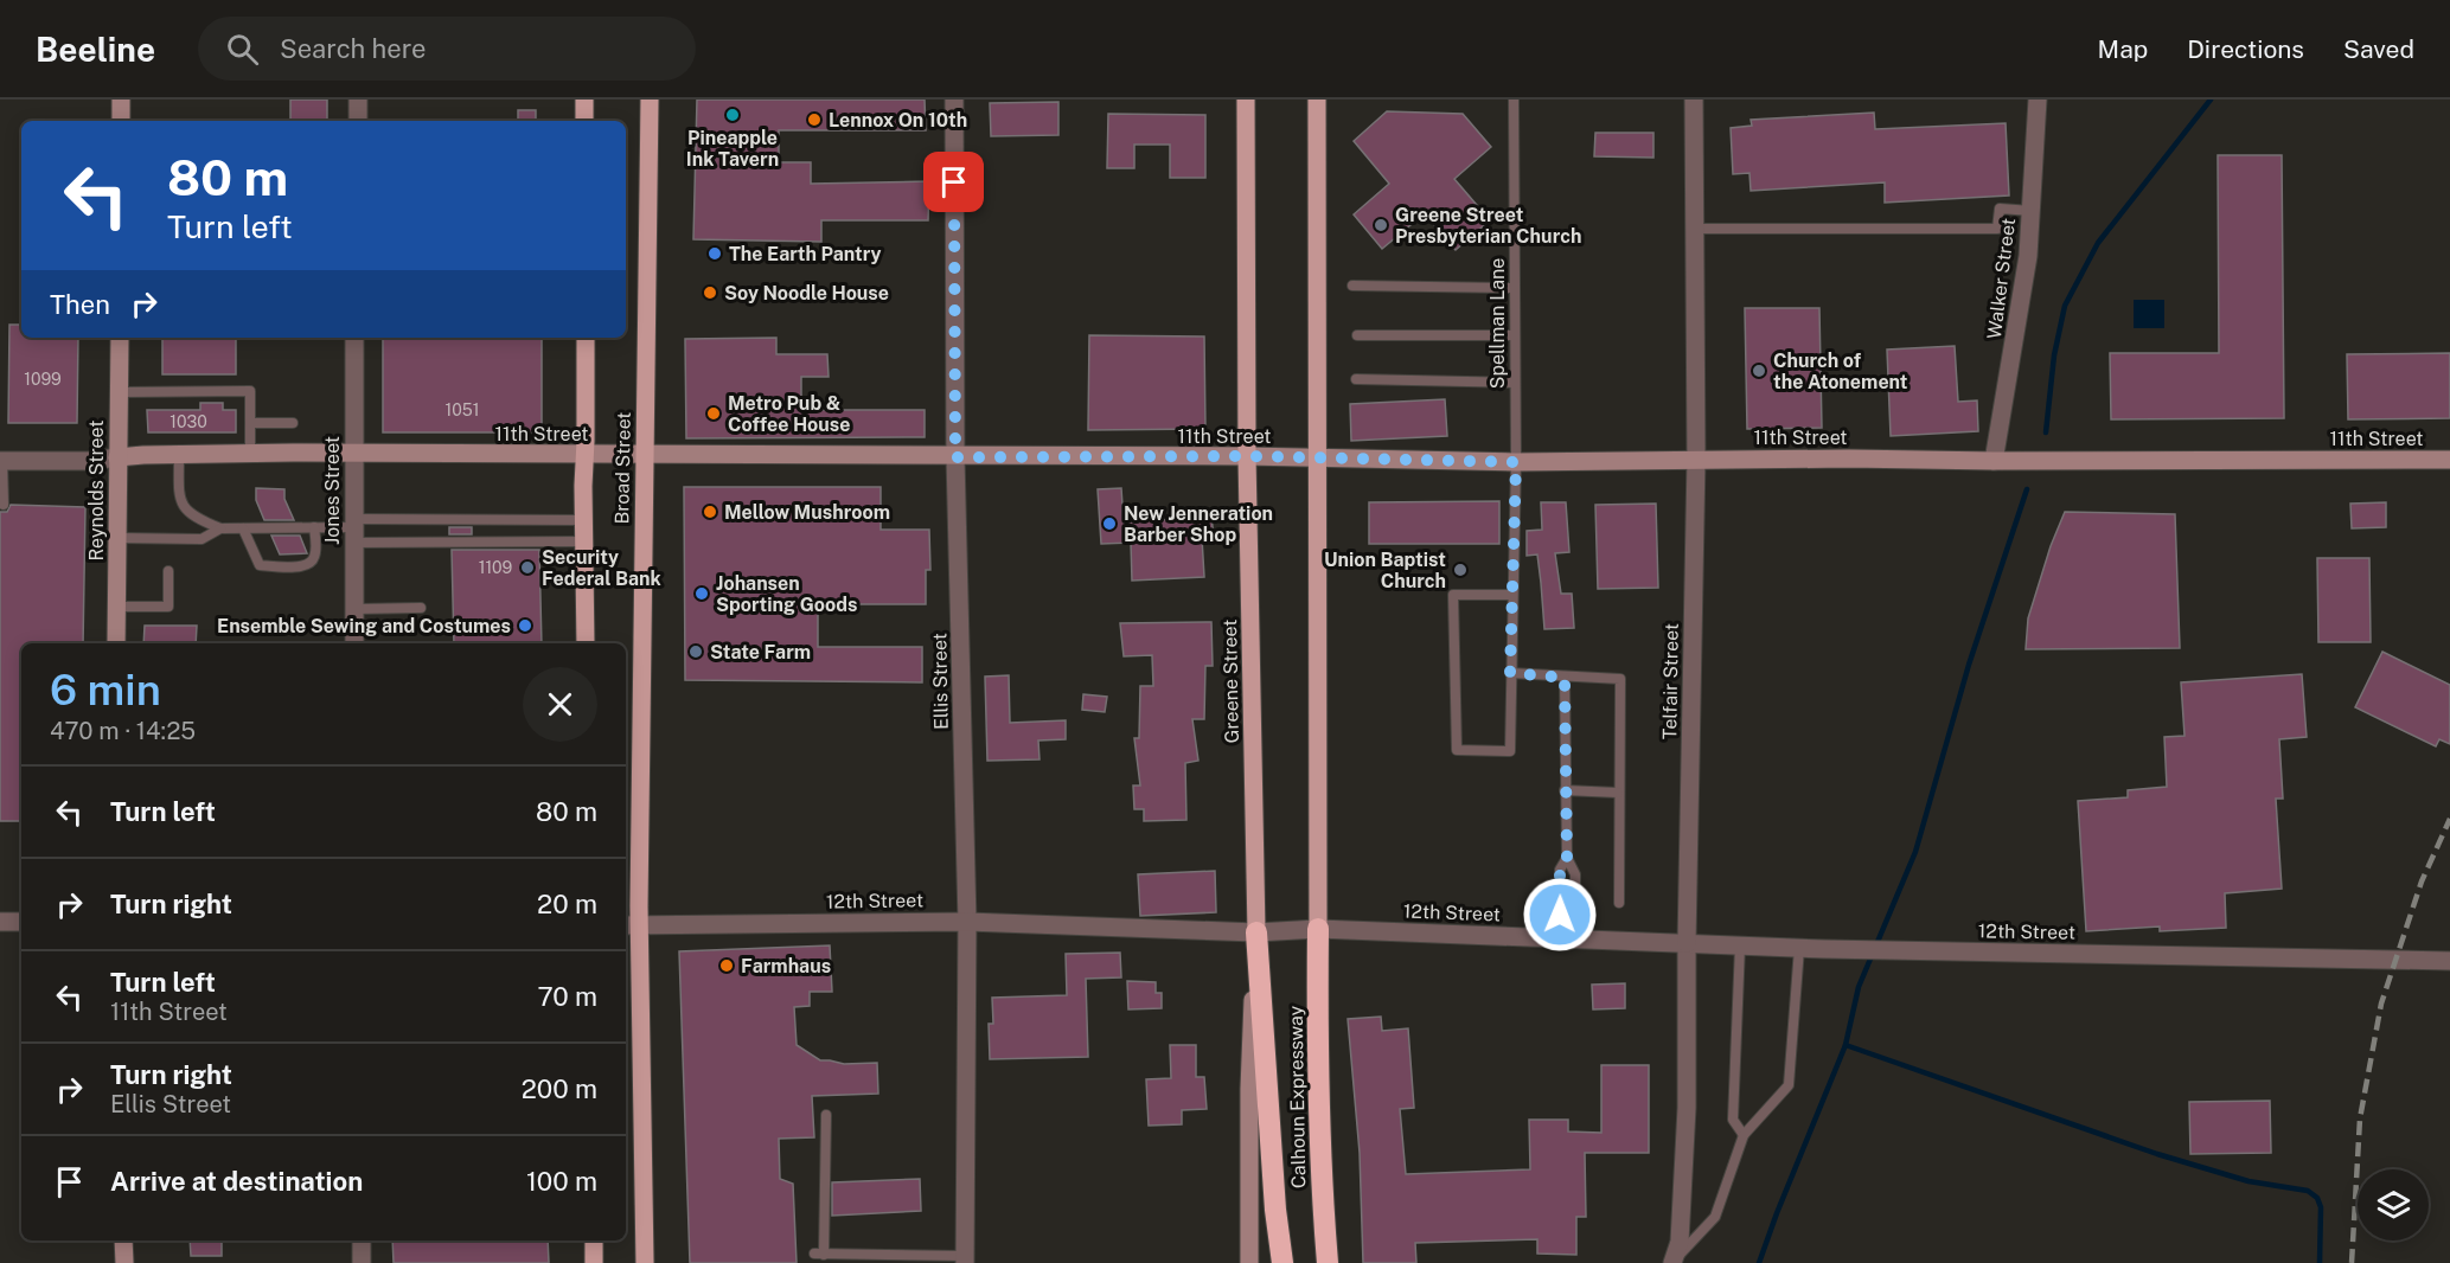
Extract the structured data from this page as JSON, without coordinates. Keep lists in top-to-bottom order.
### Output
{
  "streets": {
    "highway": ["Calhoun Expressway"],
    "main road": [
      "11th Street",
      "Broad Street",
      "Reynolds Street",
      "Greene Street"
    ],
    "street": [
      "Walker Street",
      "Jones Street",
      "Ellis Street",
      "Telfair Street",
      "12th Street"
    ],
    "lane": ["Spellman Lane"]
  },
  "crossings": [
    ["Walker Street", "11th Street"],
    ["Spellman Lane", "11th Street"],
    ["11th Street", "Broad Street"],
    ["11th Street", "Reynolds Street"],
    ["11th Street", "Jones Street"],
    ["11th Street", "Ellis Street"],
    ["11th Street", "Greene Street"],
    ["11th Street", "Telfair Street"],
    ["Broad Street", "12th Street"],
    ["Ellis Street", "12th Street"],
    ["Greene Street", "12th Street"],
    ["Greene Street", "Calhoun Expressway"],
    ["Telfair Street", "12th Street"],
    ["12th Street", "Calhoun Expressway"]
  ],
  "places": [
    "Pineapple Ink Tavern",
    "Lennox On 10th",
    "Greene Street Presbyterian Church",
    "The Earth Pantry",
    "Soy Noodle House",
    "Church of the Atonement",
    "Metro Pub & Coffee House",
    "Mellow Mushroom",
    "New Jenneration Barber Shop",
    "Security Federal Bank",
    "Union Baptist Church",
    "Johansen Sporting Goods",
    "Ensemble Sewing and Costumes",
    "State Farm",
    "Farmhaus"
  ],
  "house_numbers": [
    "1099",
    "1051",
    "1030",
    "1109"
  ],
  "page": {
    "header": "Beeline",
    "search": "Search here",
    "nav": ["Map", "Directions", "Saved"],
    "turn": ["80 m", "Turn left"],
    "then": "Then",
    "heading": ["6 min", "470 m · 14:25"],
    "list": [
      {
        "name": "Turn left",
        "value": "80 m"
      },
      {
        "name": "Turn right",
        "value": "20 m"
      },
      {
        "name": "Turn left",
        "note": "11th Street",
        "value": "70 m"
      },
      {
        "name": "Turn right",
        "note": "Ellis Street",
        "value": "200 m"
      },
      {
        "name": "Arrive at destination",
        "value": "100 m"
      }
    ]
  }
}
